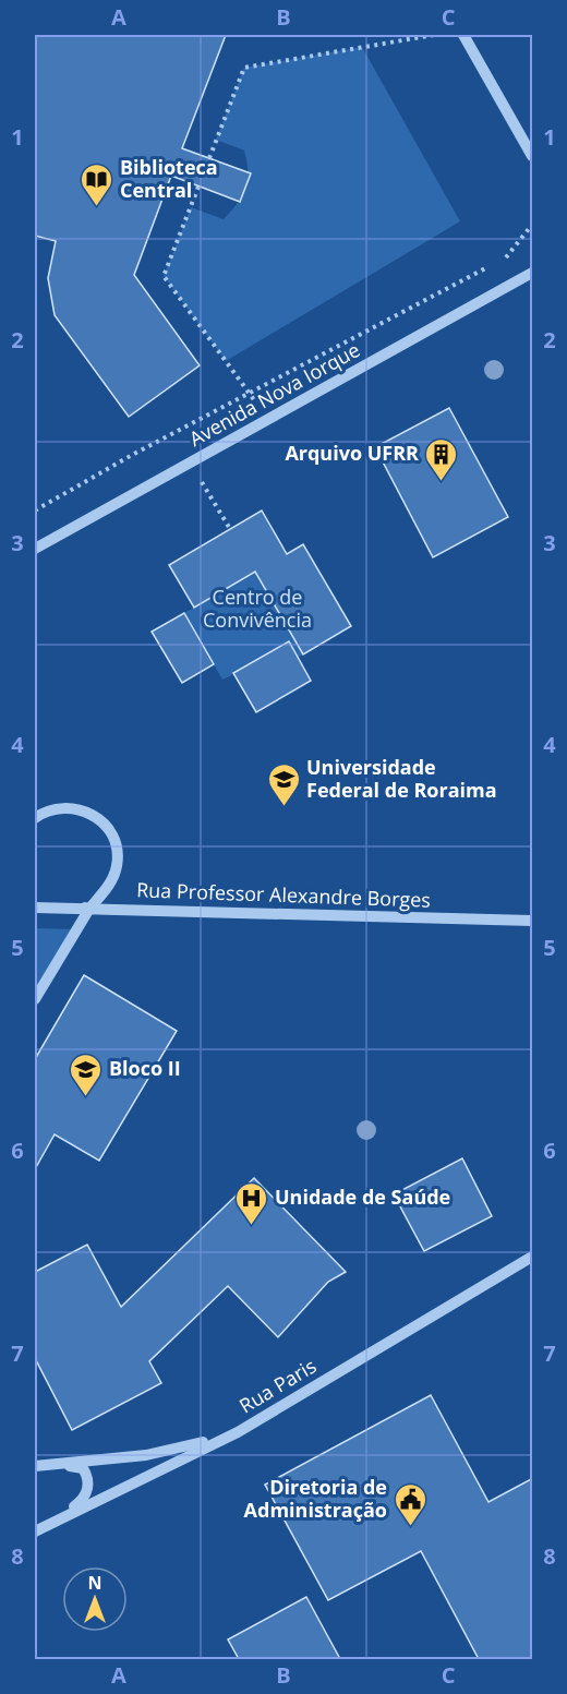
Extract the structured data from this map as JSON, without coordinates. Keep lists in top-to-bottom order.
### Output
{
  "streets": {
    "street": ["Avenida Nova Iorque", "Rua Professor Alexandre Borges", "Rua Paris"]
  },
  "parks": ["Centro de Convivência"],
  "places": {
    "library": ["Biblioteca Central"],
    "building": ["Arquivo UFRR"],
    "school or university": ["Universidade Federal de Roraima", "Bloco II"],
    "hospital": ["Unidade de Saúde"],
    "public building": ["Diretoria de Administração"]
  },
  "north": "top",
  "grid": {
    "columns": ["A", "B", "C"],
    "rows": [
      "1",
      "2",
      "3",
      "4",
      "5",
      "6",
      "7",
      "8"
    ]
  }
}
